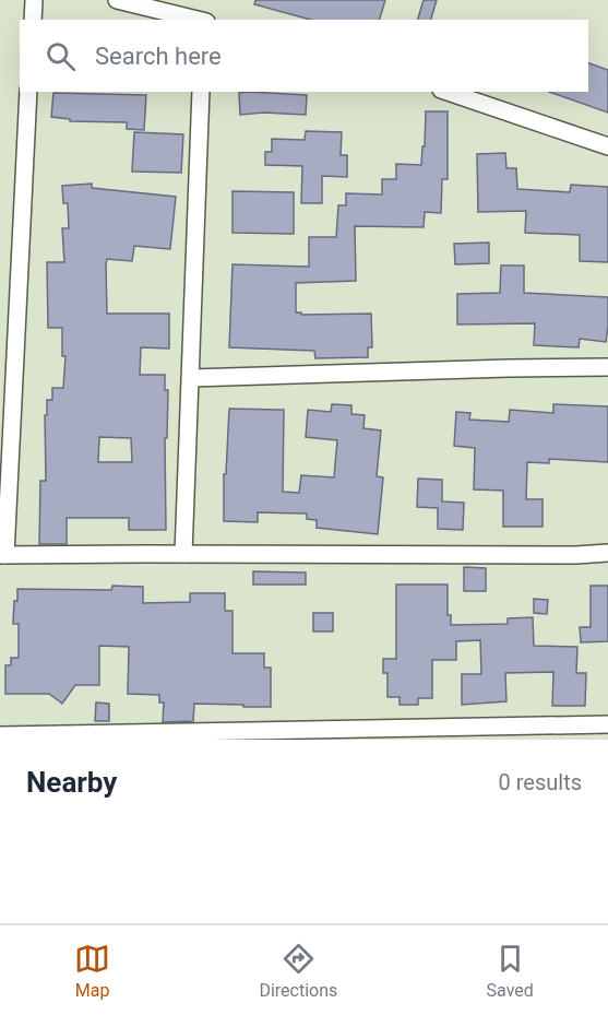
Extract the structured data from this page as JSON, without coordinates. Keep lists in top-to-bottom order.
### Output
{
  "page": {
    "search": "Search here",
    "heading": ["Nearby", "0 results"],
    "nav": ["Map", "Directions", "Saved"]
  }
}
